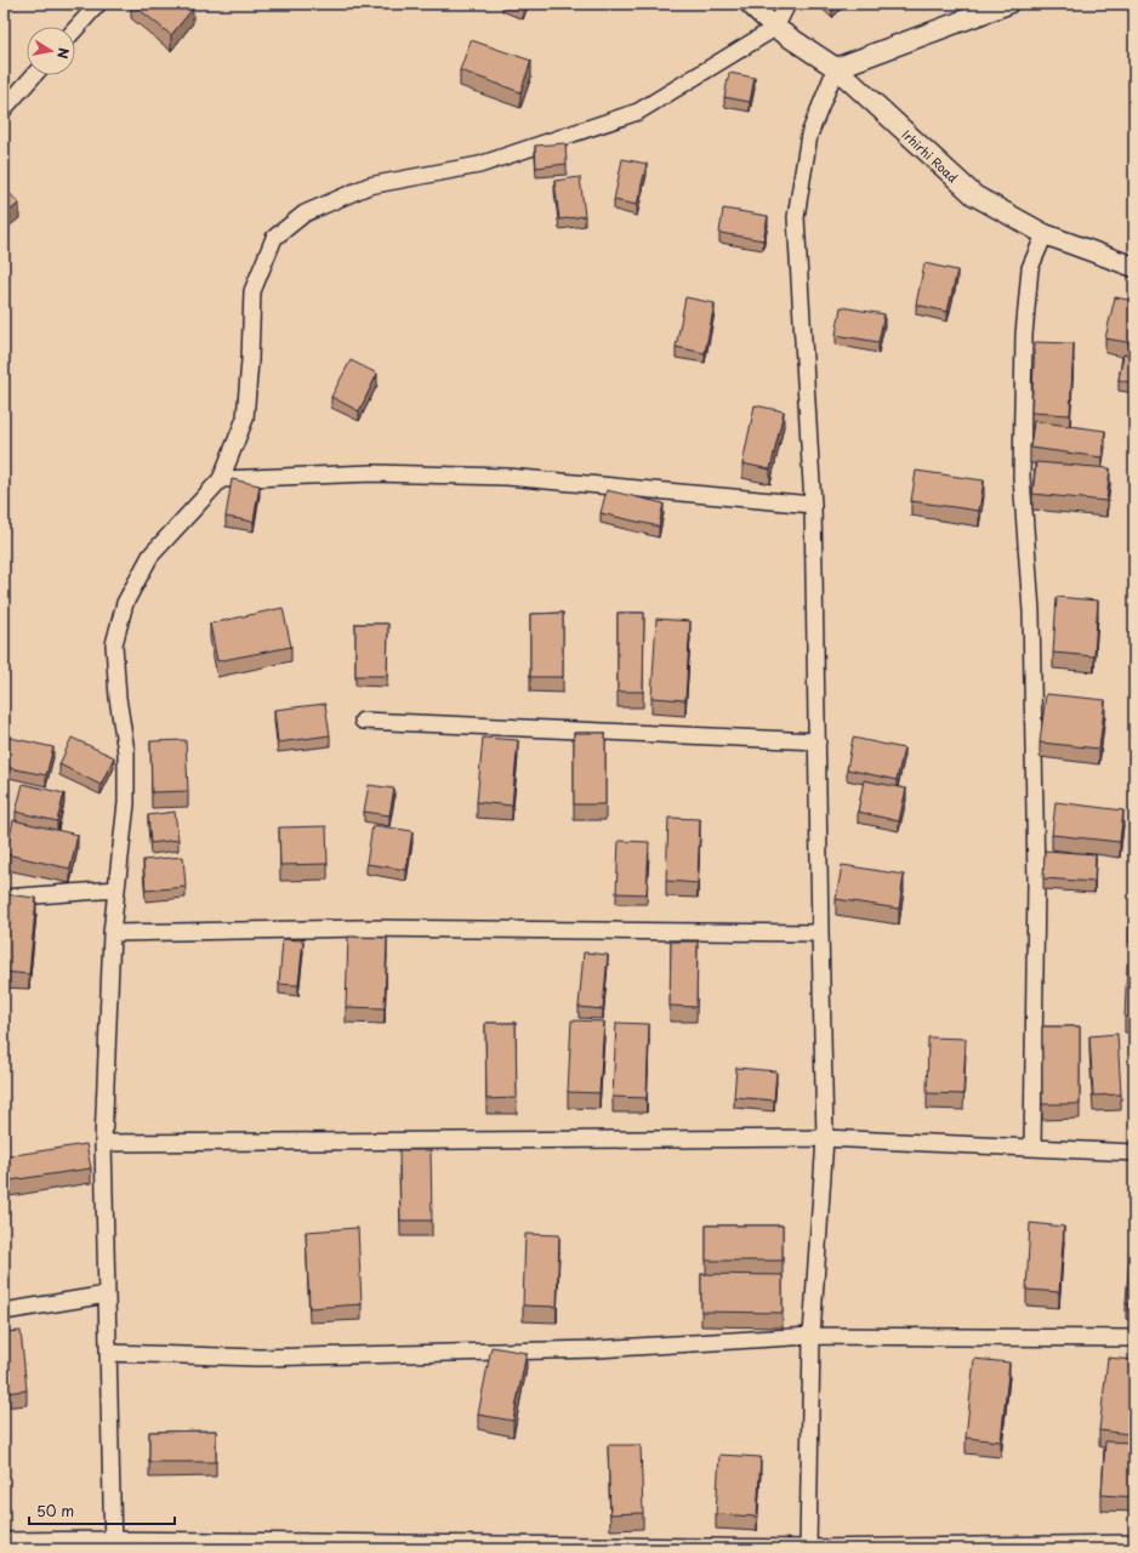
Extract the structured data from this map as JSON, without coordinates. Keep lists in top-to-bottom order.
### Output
{
  "streets": {
    "street": ["Irhirhi Road"]
  },
  "scale_bar": "50 m",
  "north": "right"
}
